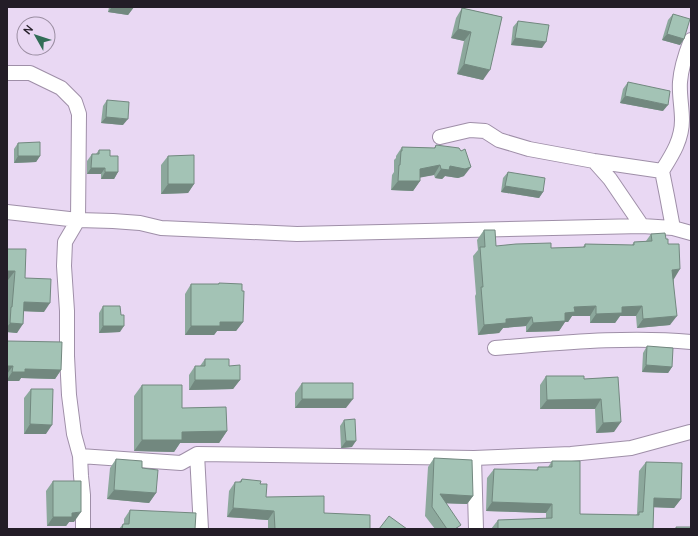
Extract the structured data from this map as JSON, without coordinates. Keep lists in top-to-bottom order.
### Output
{
  "north": "top left"
}
